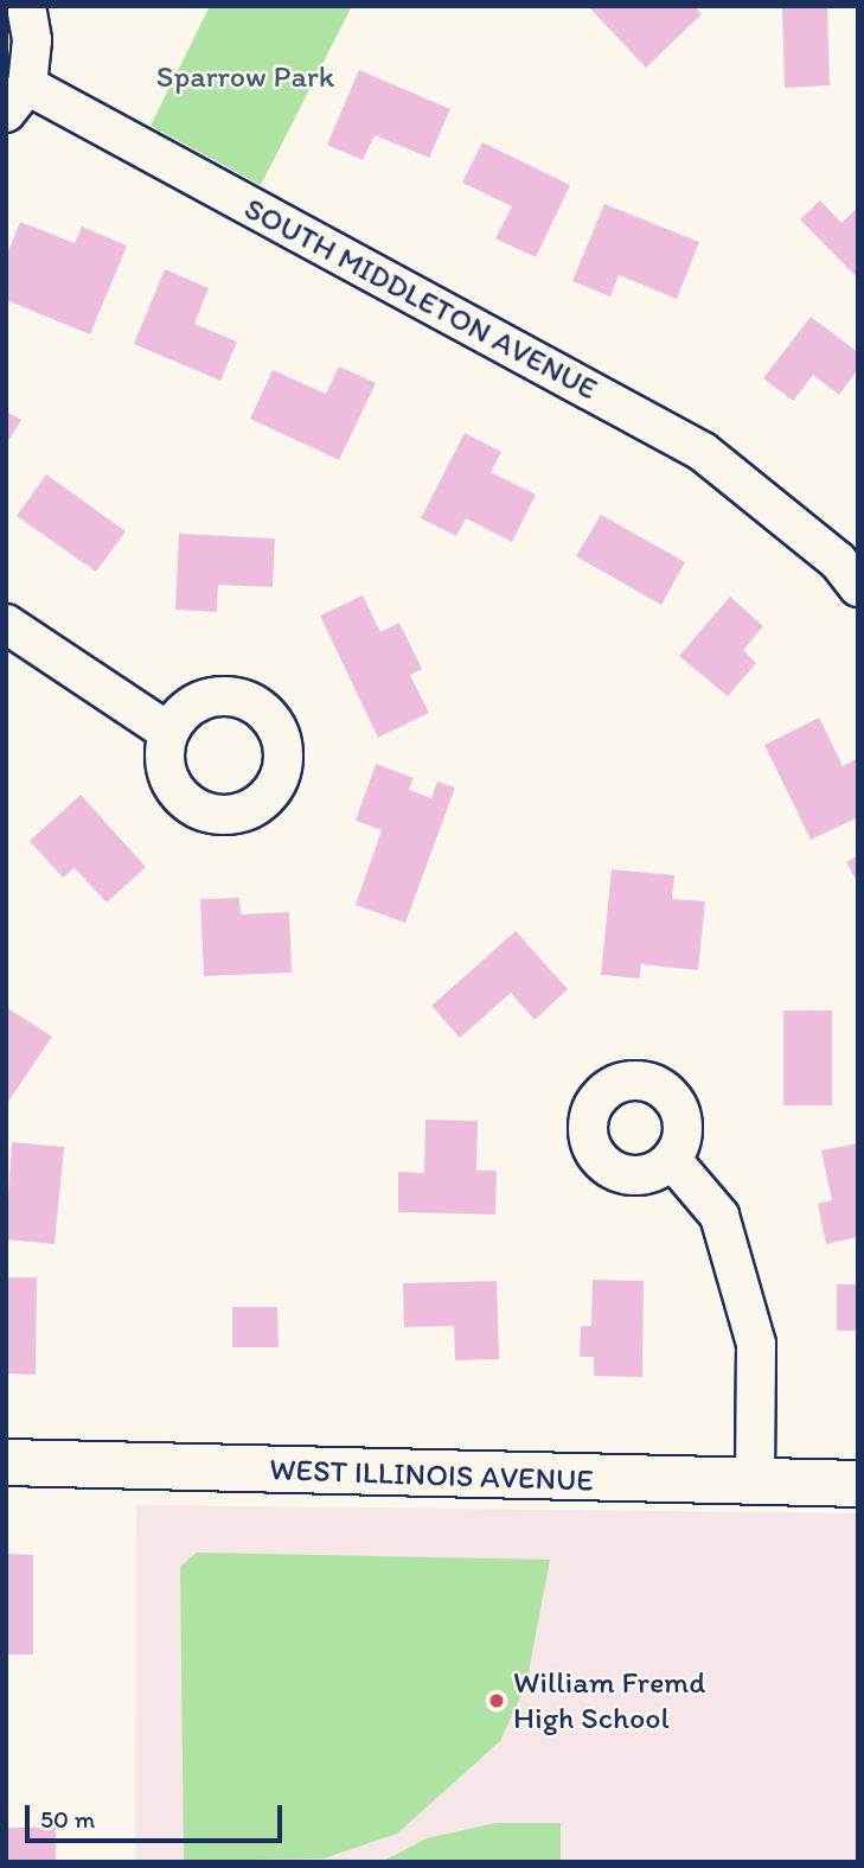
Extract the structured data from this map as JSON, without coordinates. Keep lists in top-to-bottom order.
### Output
{
  "streets": {
    "main road": ["WEST ILLINOIS AVENUE"],
    "street": ["SOUTH MIDDLETON AVENUE"]
  },
  "parks": ["Sparrow Park"],
  "places": ["William Fremd High School"],
  "scale_bar": "50 m"
}
